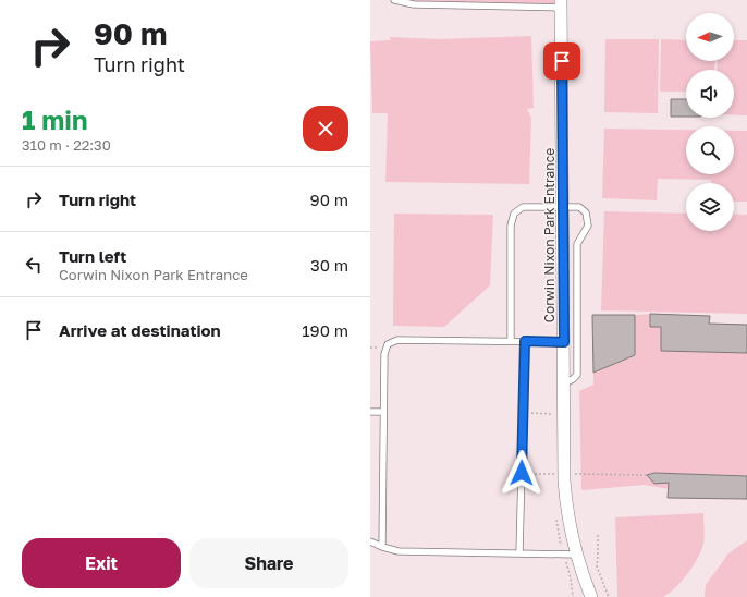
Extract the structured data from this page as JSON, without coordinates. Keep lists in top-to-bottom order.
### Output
{
  "streets": {
    "street": ["Corwin Nixon Park Entrance"]
  },
  "north": "left",
  "page": {
    "turn": ["90 m", "Turn right"],
    "heading": ["1 min", "310 m · 22:30"],
    "list": [
      {
        "name": "Turn right",
        "value": "90 m"
      },
      {
        "name": "Turn left",
        "note": "Corwin Nixon Park Entrance",
        "value": "30 m"
      },
      {
        "name": "Arrive at destination",
        "value": "190 m"
      }
    ],
    "buttons": ["Exit", "Share"]
  }
}
